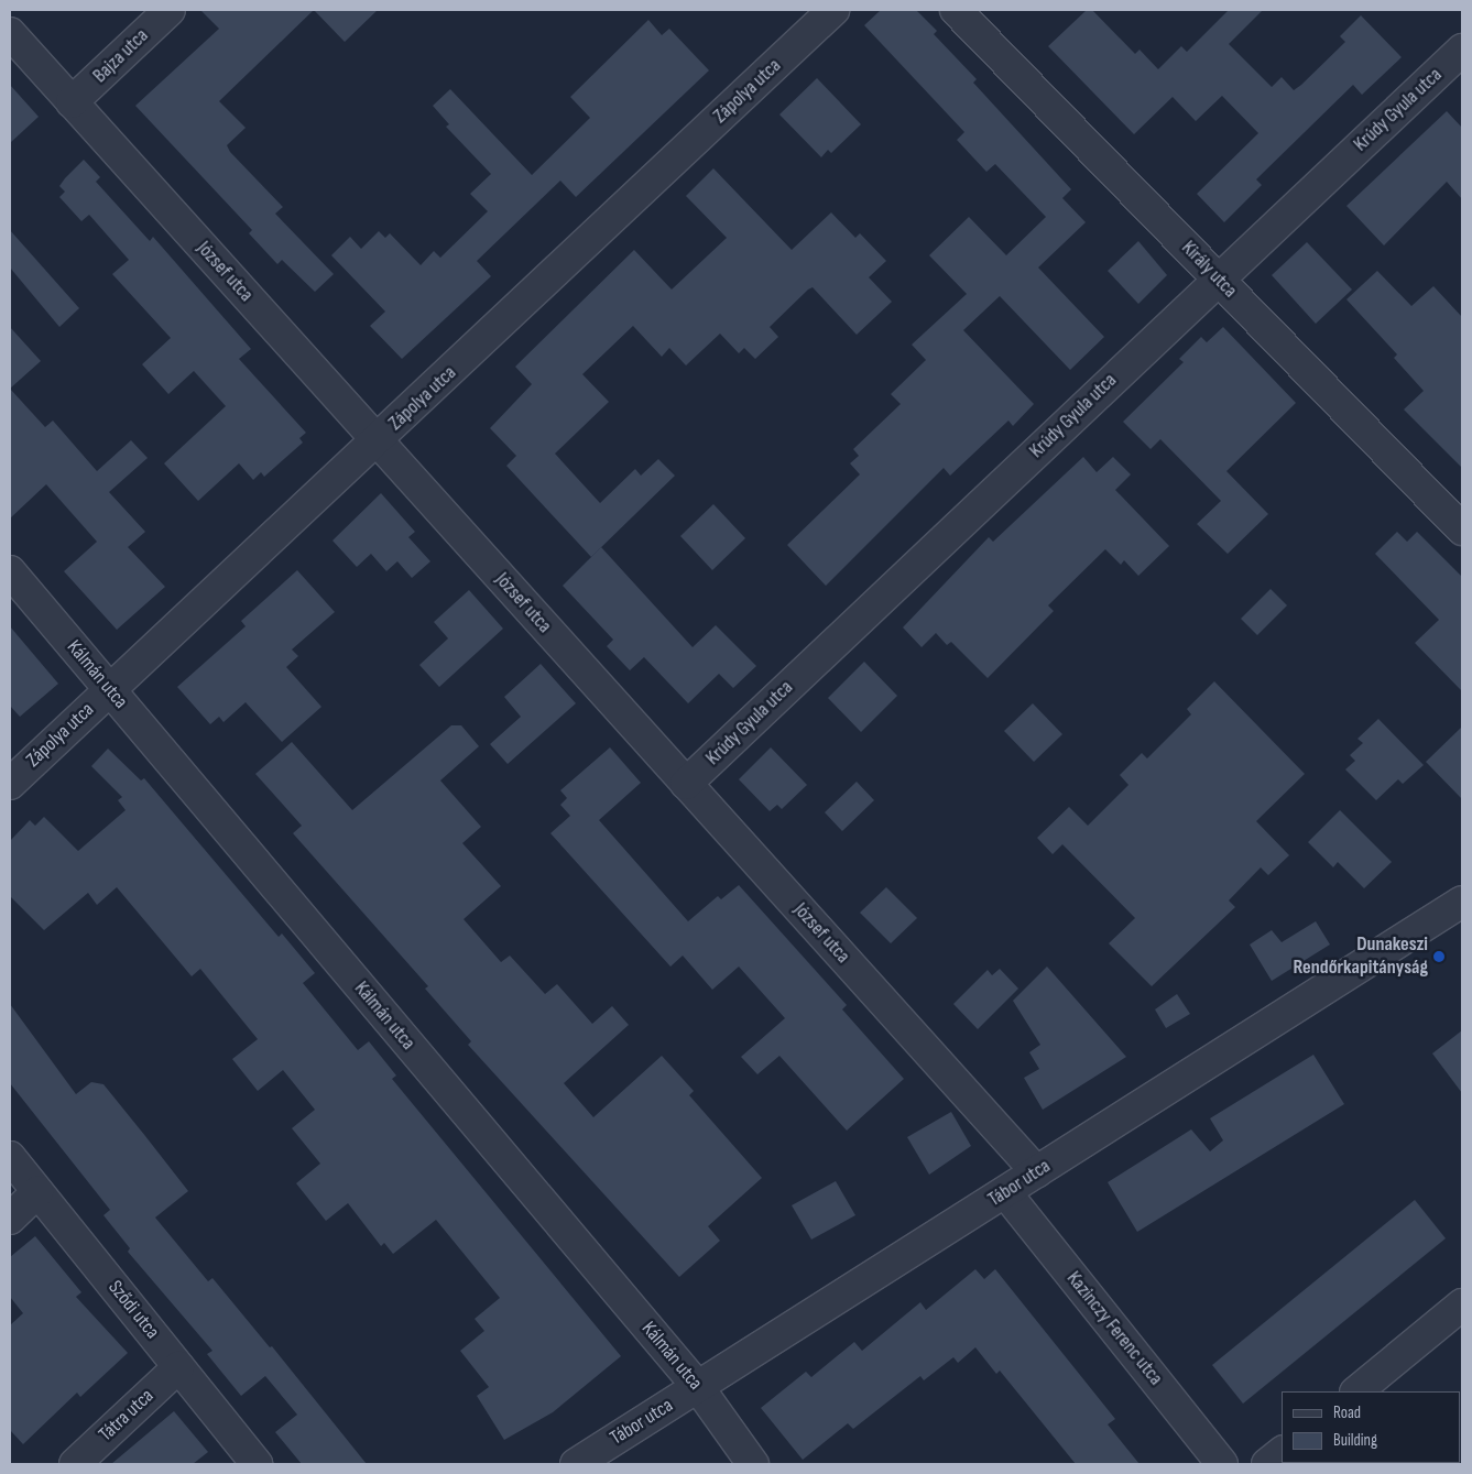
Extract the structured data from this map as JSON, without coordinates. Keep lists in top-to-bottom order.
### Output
{
  "streets": {
    "street": [
      "Bajza utca",
      "Zápolya utca",
      "Krúdy Gyula utca",
      "Király utca",
      "József utca",
      "Kálmán utca",
      "Tábor utca",
      "Sződi utca",
      "Kazinczy Ferenc utca",
      "Tátra utca"
    ]
  },
  "crossings": [
    ["Bajza utca", "József utca"],
    ["Zápolya utca", "József utca"],
    ["Zápolya utca", "Kálmán utca"],
    ["Krúdy Gyula utca", "Király utca"],
    ["Krúdy Gyula utca", "József utca"],
    ["József utca", "Tábor utca"],
    ["Kálmán utca", "Tábor utca"],
    ["Tábor utca", "Kazinczy Ferenc utca"],
    ["Sződi utca", "Tátra utca"]
  ],
  "places": ["Dunakeszi Rendőrkapitányság"],
  "legend": ["Road", "Building"]
}
